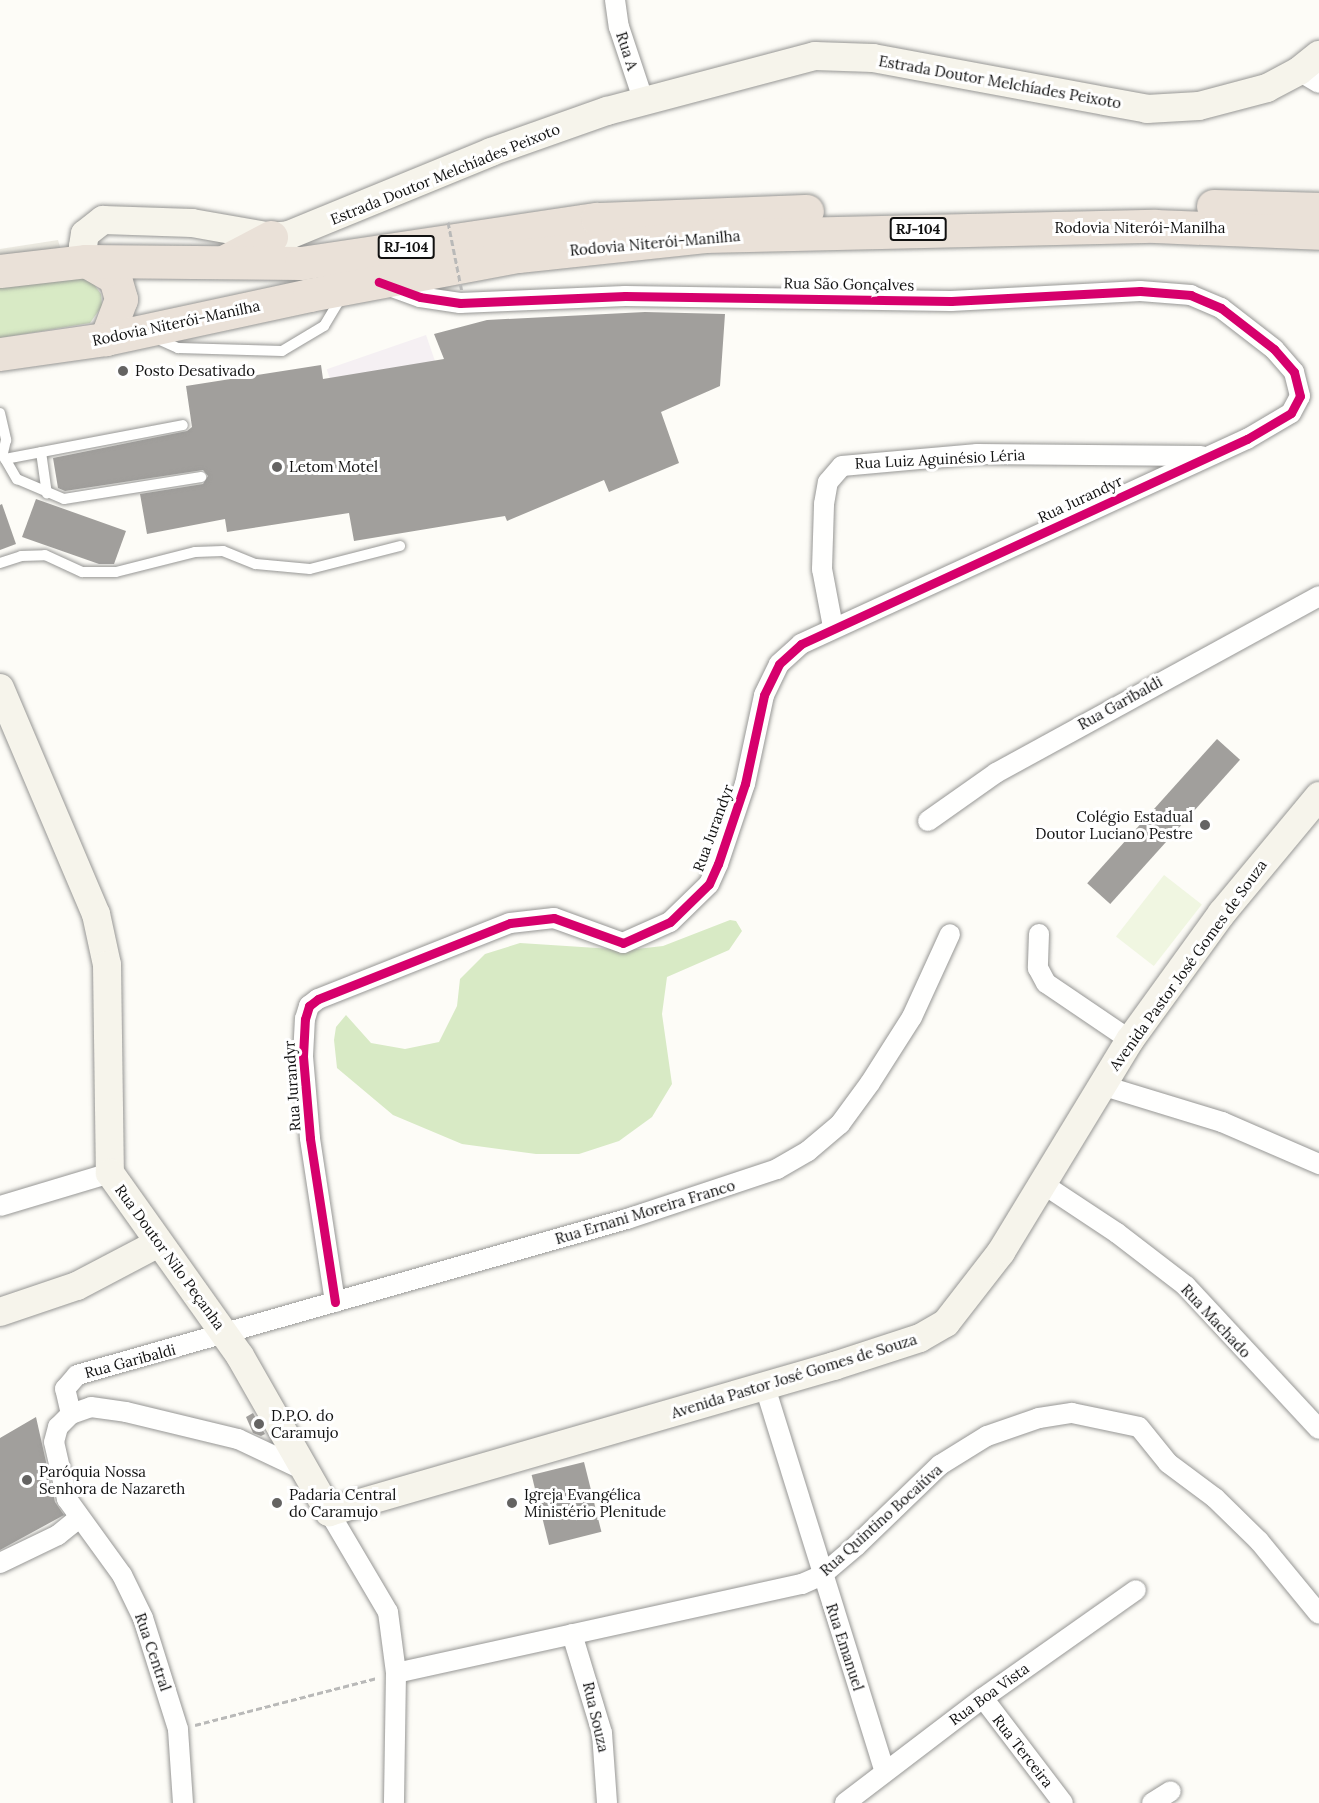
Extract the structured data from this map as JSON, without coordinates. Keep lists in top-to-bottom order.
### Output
{
  "streets": {
    "highway": ["Rodovia Niterói-Manilha", "RJ-104"],
    "street": [
      "Rua A",
      "Estrada Doutor Melchíades Peixoto",
      "Rua São Gonçalves",
      "Rua Luiz Aguinésio Léria",
      "Rua Jurandyr",
      "Rua Garibaldi",
      "Avenida Pastor José Gomes de Souza",
      "Rua Ernani Moreira Franco",
      "Rua Doutor Nilo Peçanha",
      "Rua Machado",
      "Rua Quintino Bocaiúva",
      "Rua Emanuel",
      "Rua Central",
      "Rua Boa Vista",
      "Rua Souza",
      "Rua Terceira"
    ]
  },
  "crossings": [
    ["Rua A", "Estrada Doutor Melchíades Peixoto"],
    ["Estrada Doutor Melchíades Peixoto", "Rodovia Niterói-Manilha"],
    ["Rodovia Niterói-Manilha", "Rua São Gonçalves"],
    ["Rua São Gonçalves", "Rua Jurandyr"],
    ["Rua Luiz Aguinésio Léria", "Rua Jurandyr"],
    ["Rua Jurandyr", "Rua Ernani Moreira Franco"],
    ["Rua Garibaldi", "Rua Ernani Moreira Franco"],
    ["Rua Garibaldi", "Rua Doutor Nilo Peçanha"],
    ["Rua Garibaldi", "Rua Central"],
    ["Avenida Pastor José Gomes de Souza", "Rua Doutor Nilo Peçanha"],
    ["Avenida Pastor José Gomes de Souza", "Rua Machado"],
    ["Avenida Pastor José Gomes de Souza", "Rua Emanuel"],
    ["Rua Ernani Moreira Franco", "Rua Doutor Nilo Peçanha"],
    ["Rua Doutor Nilo Peçanha", "Rua Quintino Bocaiúva"],
    ["Rua Quintino Bocaiúva", "Rua Emanuel"],
    ["Rua Quintino Bocaiúva", "Rua Souza"],
    ["Rua Emanuel", "Rua Boa Vista"],
    ["Rua Boa Vista", "Rua Terceira"]
  ],
  "places": [
    "Posto Desativado",
    "Letom Motel",
    "Colégio Estadual Doutor Luciano Pestre",
    "D.P.O. do Caramujo",
    "Paróquia Nossa Senhora de Nazareth",
    "Padaria Central do Caramujo",
    "Igreja Evangélica Ministério Plenitude"
  ]
}
